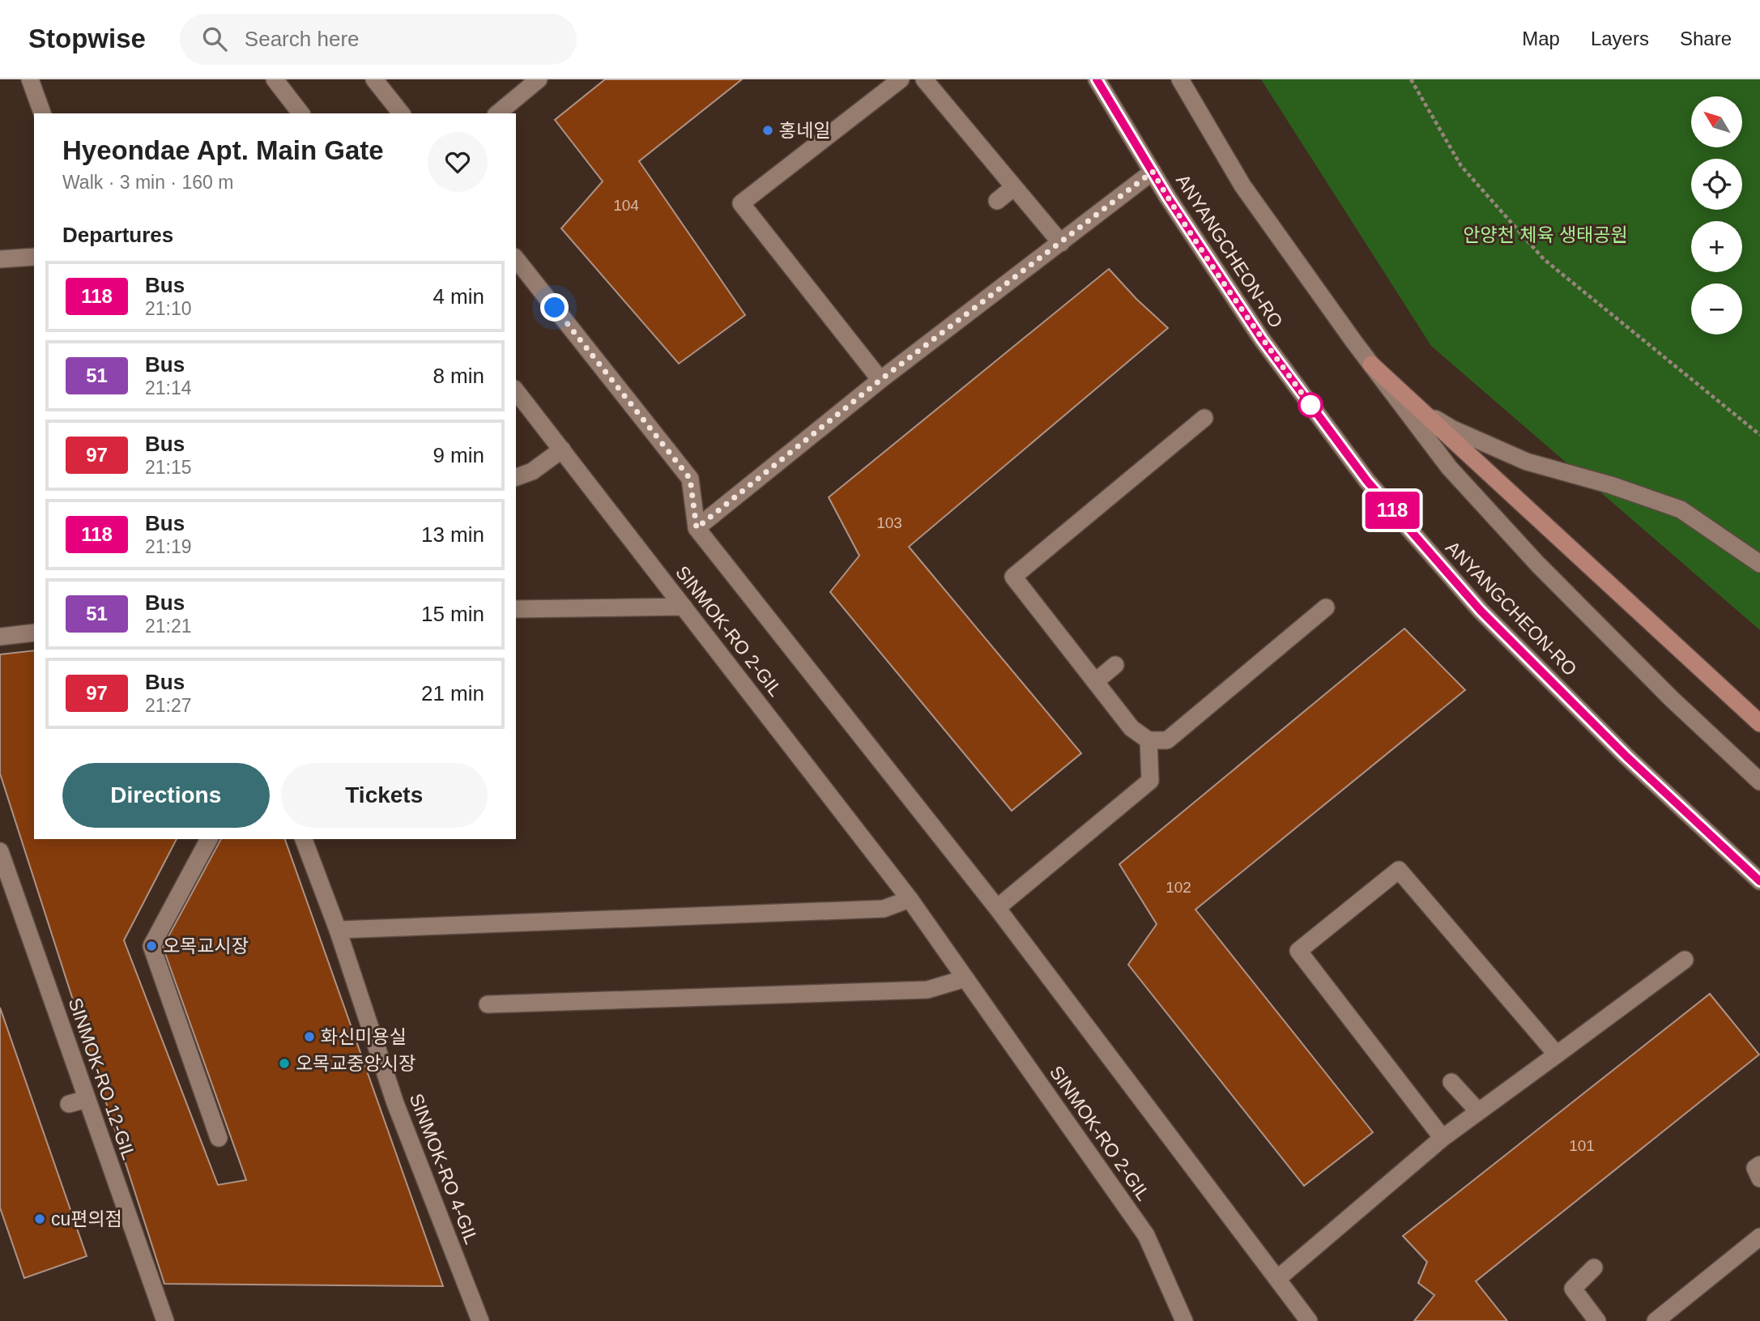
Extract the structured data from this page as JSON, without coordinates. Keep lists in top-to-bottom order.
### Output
{
  "streets": {
    "street": [
      "ANYANGCHEON-RO",
      "SINMOK-RO 2-GIL",
      "SINMOK-RO 12-GIL",
      "SINMOK-RO 4-GIL"
    ]
  },
  "parks": ["안양천 체육 생태공원"],
  "places": [
    "홍네일",
    "오목교시장",
    "화신미용실",
    "오목교중앙시장",
    "cu편의점"
  ],
  "lines": ["bus line 118"],
  "house_numbers": [
    "104",
    "103",
    "102",
    "101"
  ],
  "north": "top left",
  "page": {
    "header": "Stopwise",
    "search": "Search here",
    "nav": ["Map", "Layers", "Share"],
    "on_map": "118",
    "map_buttons": ["+", "−"],
    "heading": [
      ["Hyeondae Apt. Main Gate", "Walk · 3 min · 160 m"],
      "Departures"
    ],
    "list": [
      {
        "mark": "118",
        "name": "Bus",
        "note": "21:10",
        "value": "4 min"
      },
      {
        "mark": "51",
        "name": "Bus",
        "note": "21:14",
        "value": "8 min"
      },
      {
        "mark": "97",
        "name": "Bus",
        "note": "21:15",
        "value": "9 min"
      },
      {
        "mark": "118",
        "name": "Bus",
        "note": "21:19",
        "value": "13 min"
      },
      {
        "mark": "51",
        "name": "Bus",
        "note": "21:21",
        "value": "15 min"
      },
      {
        "mark": "97",
        "name": "Bus",
        "note": "21:27",
        "value": "21 min"
      }
    ],
    "buttons": ["Directions", "Tickets"]
  }
}
